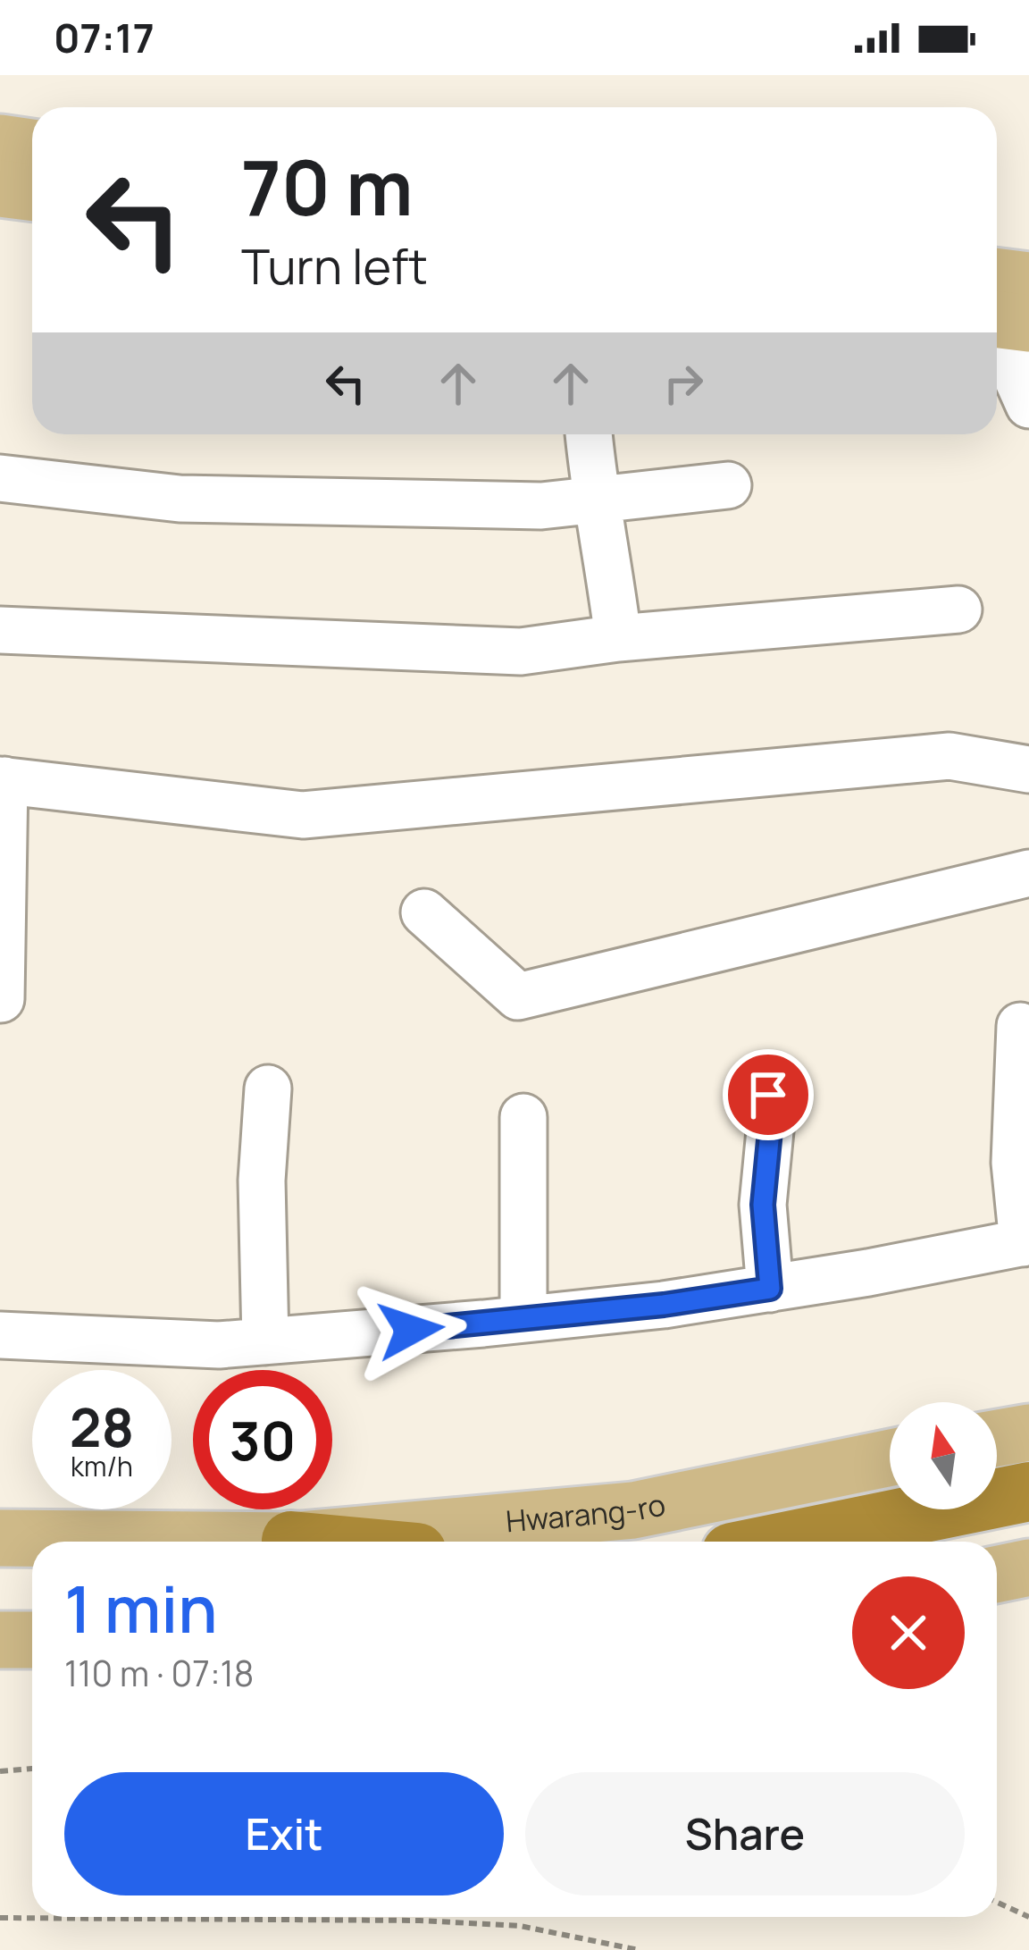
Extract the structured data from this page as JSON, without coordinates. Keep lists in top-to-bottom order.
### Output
{
  "streets": {
    "main road": ["Hwarang-ro"]
  },
  "north": "top",
  "page": {
    "status": "07:17",
    "turn": ["70 m", "Turn left"],
    "speed": "28 km/h",
    "limit": "30",
    "heading": ["1 min", "110 m · 07:18"],
    "buttons": ["Exit", "Share"]
  }
}
